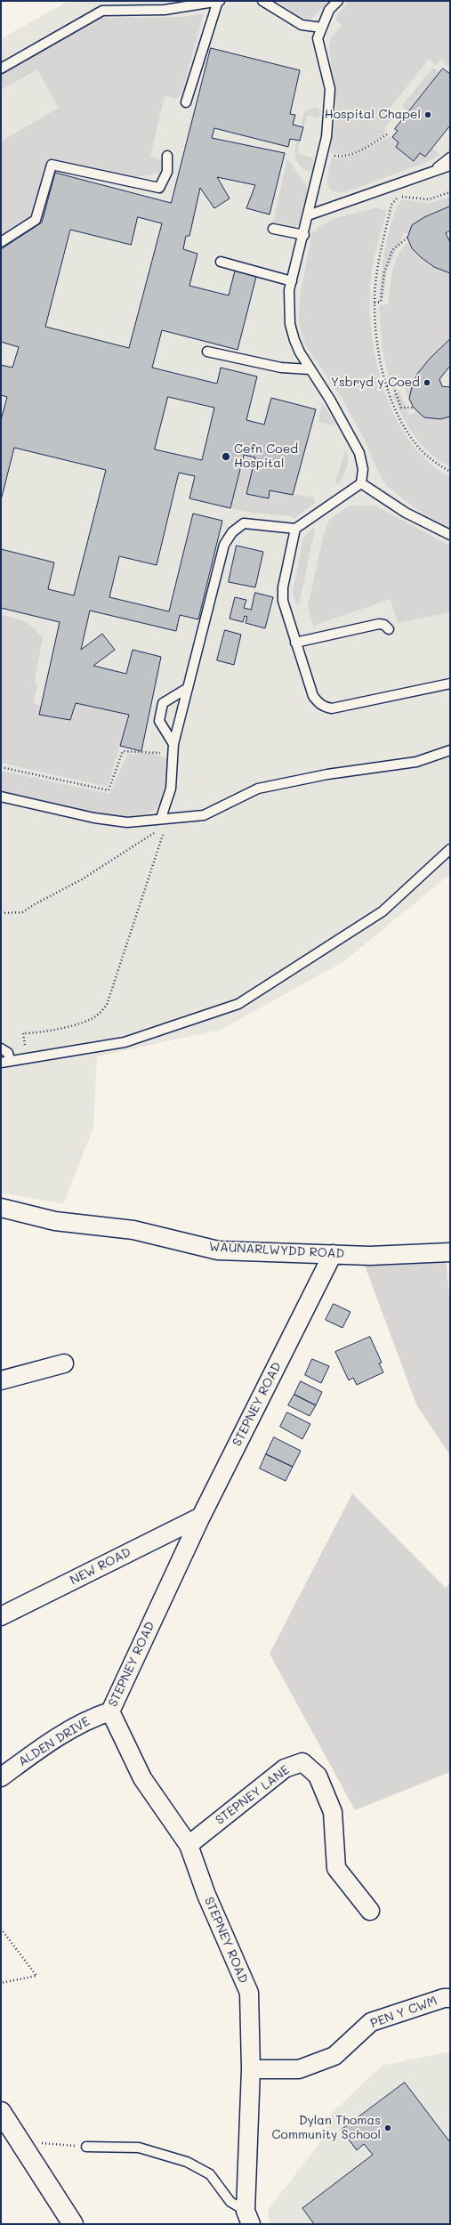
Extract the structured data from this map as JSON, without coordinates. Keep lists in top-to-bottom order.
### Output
{
  "streets": {
    "street": [
      "WAUNARLWYDD ROAD",
      "STEPNEY ROAD",
      "NEW ROAD",
      "ALDEN DRIVE",
      "STEPNEY LANE",
      "PEN Y CWM"
    ]
  },
  "crossings": [
    ["WAUNARLWYDD ROAD", "STEPNEY ROAD"],
    ["STEPNEY ROAD", "NEW ROAD"],
    ["STEPNEY ROAD", "ALDEN DRIVE"],
    ["STEPNEY ROAD", "STEPNEY LANE"],
    ["STEPNEY ROAD", "PEN Y CWM"]
  ],
  "places": [
    "Hospital Chapel",
    "Ysbryd y Coed",
    "Cefn Coed Hospital",
    "Dylan Thomas Community School"
  ]
}
